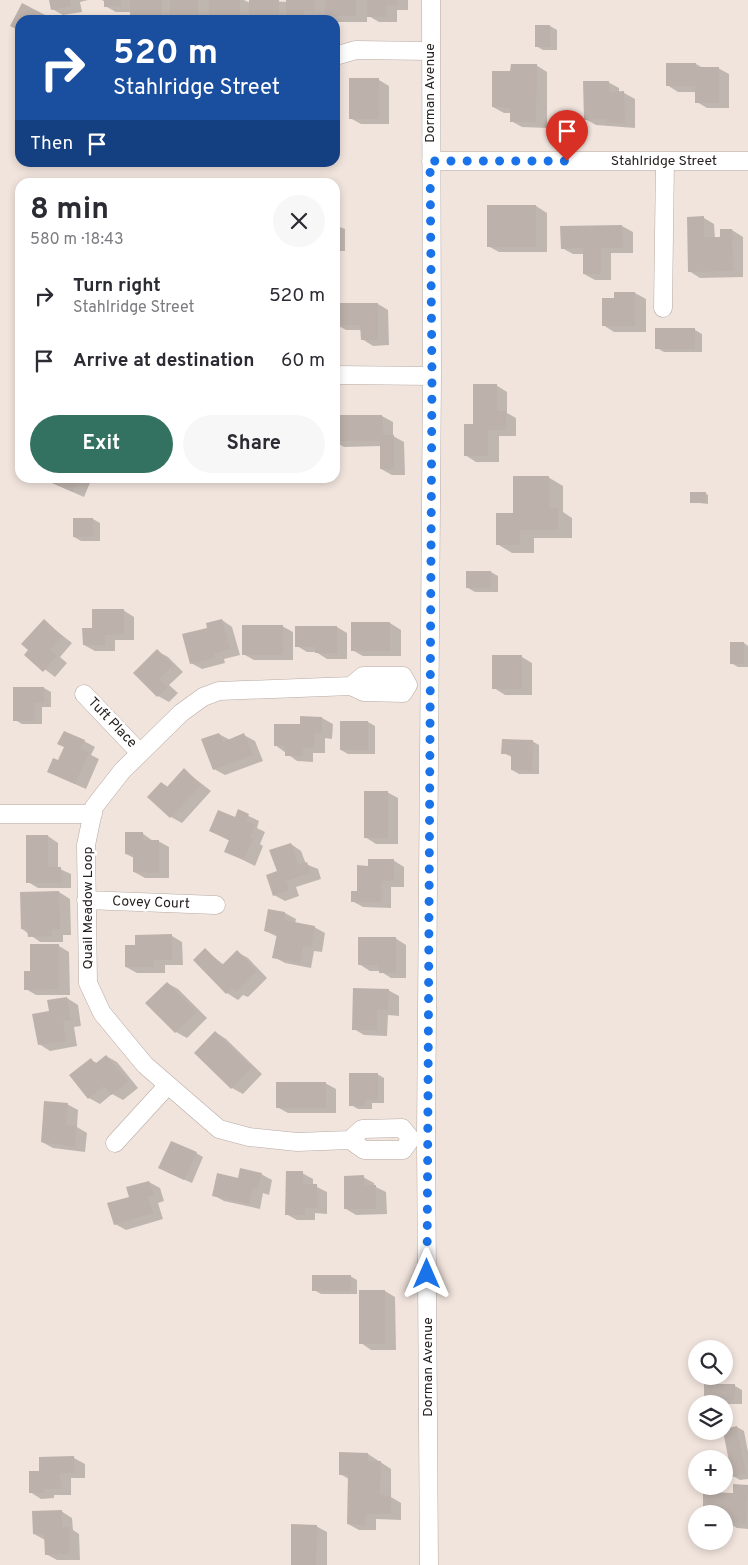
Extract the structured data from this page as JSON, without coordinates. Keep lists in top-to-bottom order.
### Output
{
  "streets": {
    "street": [
      "Dorman Avenue",
      "Stahlridge Street",
      "Tuft Place",
      "Covey Court",
      "Quail Meadow Loop"
    ]
  },
  "crossings": [
    ["Dorman Avenue", "Stahlridge Street"],
    ["Dorman Avenue", "Quail Meadow Loop"],
    ["Tuft Place", "Quail Meadow Loop"],
    ["Covey Court", "Quail Meadow Loop"]
  ],
  "page": {
    "turn": ["520 m", "Stahlridge Street"],
    "then": "Then",
    "heading": ["8 min", "580 m · 18:43"],
    "list": [
      {
        "name": "Turn right",
        "note": "Stahlridge Street",
        "value": "520 m"
      },
      {
        "name": "Arrive at destination",
        "value": "60 m"
      }
    ],
    "buttons": ["Exit", "Share"],
    "map_buttons": ["+", "−"]
  }
}
